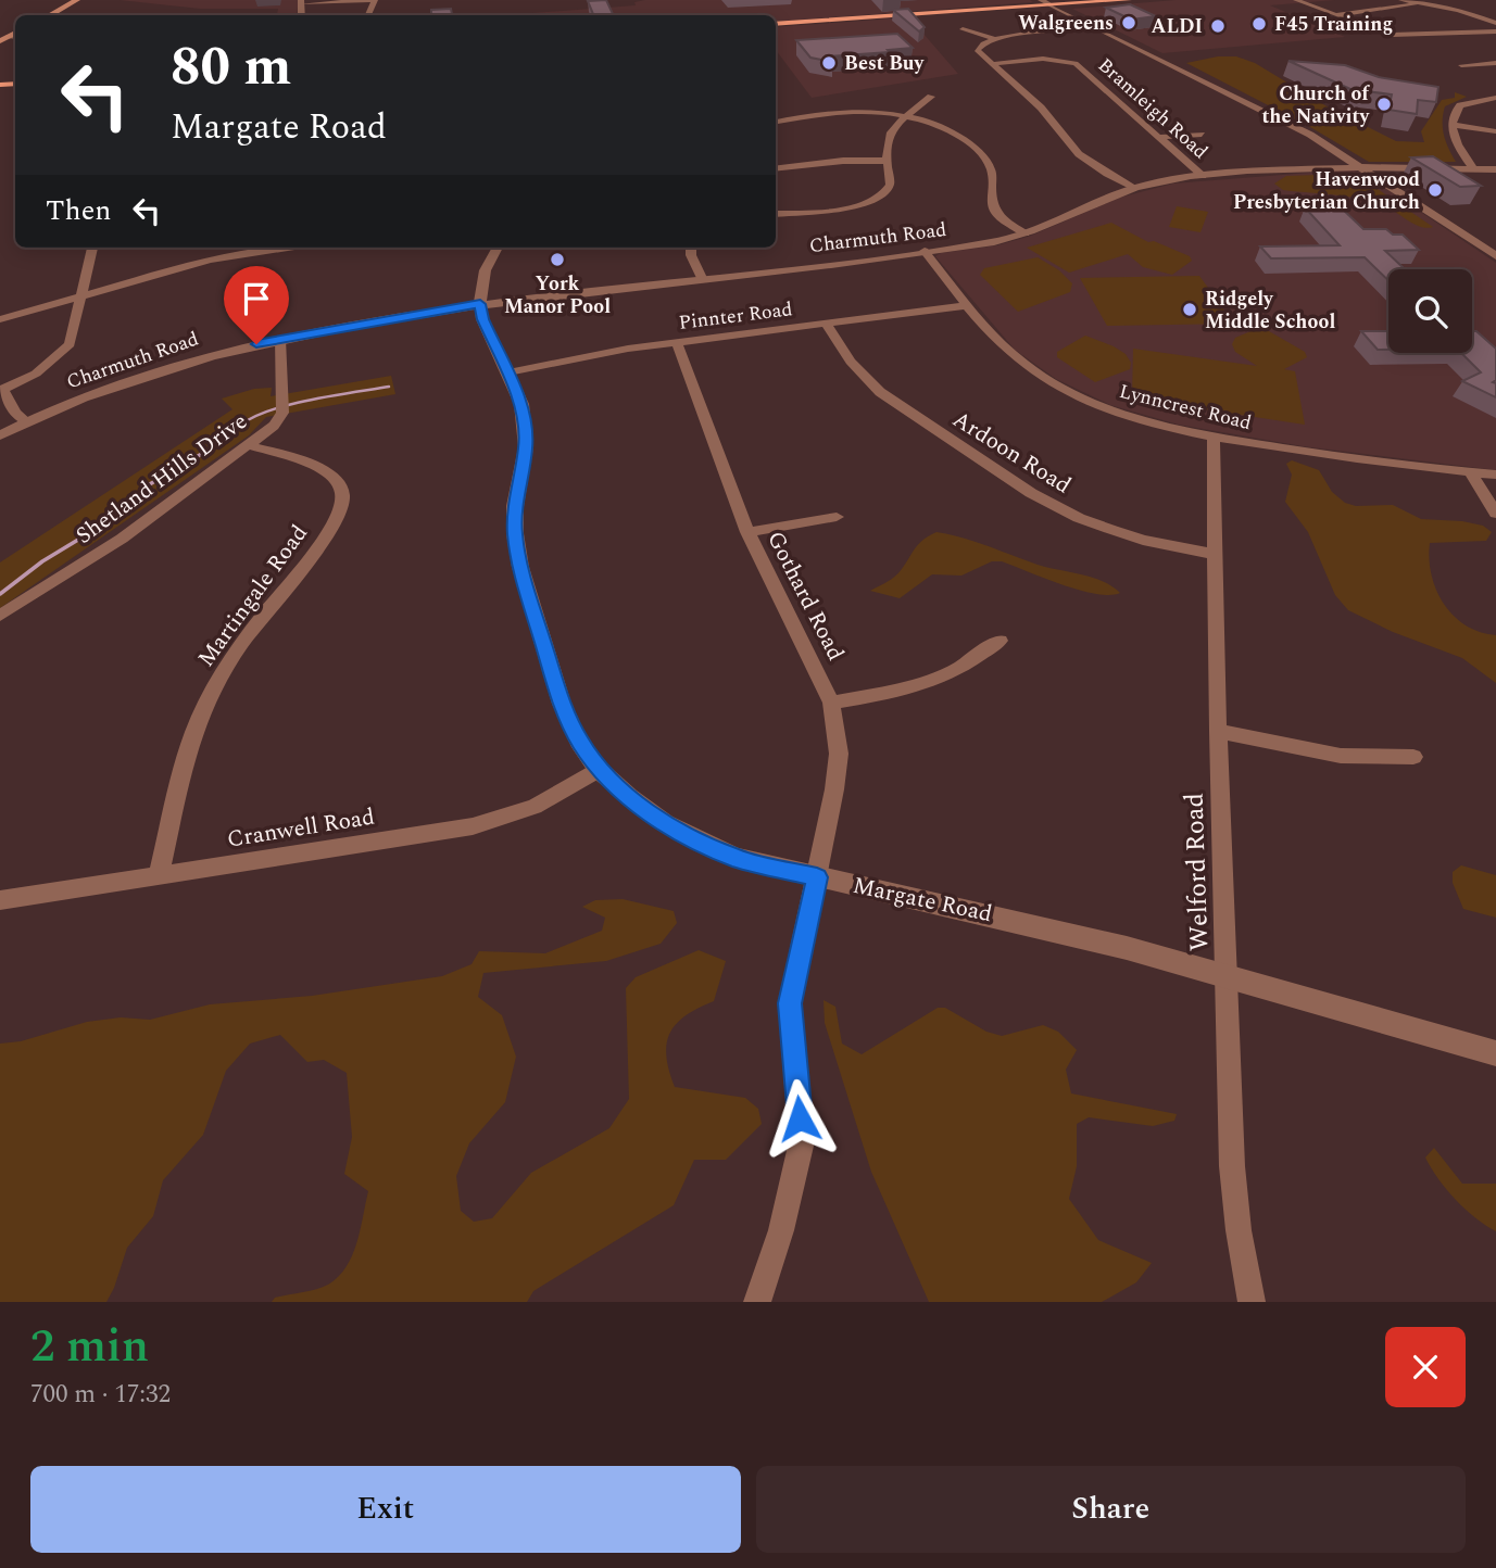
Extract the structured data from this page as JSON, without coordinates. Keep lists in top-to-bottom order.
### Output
{
  "streets": {
    "street": [
      "Bramleigh Road",
      "Charmuth Road",
      "Pinnter Road",
      "Lynncrest Road",
      "Ardoon Road",
      "Shetland Hills Drive",
      "Martingale Road",
      "Gothard Road",
      "Cranwell Road",
      "Welford Road",
      "Margate Road"
    ]
  },
  "crossings": [
    ["Bramleigh Road", "Charmuth Road"],
    ["Charmuth Road", "Lynncrest Road"],
    ["Charmuth Road", "Shetland Hills Drive"],
    ["Charmuth Road", "Margate Road"],
    ["Pinnter Road", "Lynncrest Road"],
    ["Pinnter Road", "Ardoon Road"],
    ["Pinnter Road", "Gothard Road"],
    ["Pinnter Road", "Margate Road"],
    ["Lynncrest Road", "Welford Road"],
    ["Ardoon Road", "Welford Road"],
    ["Shetland Hills Drive", "Martingale Road"],
    ["Martingale Road", "Cranwell Road"],
    ["Gothard Road", "Margate Road"],
    ["Cranwell Road", "Margate Road"],
    ["Welford Road", "Margate Road"]
  ],
  "places": [
    "Walgreens",
    "F45 Training",
    "ALDI",
    "Best Buy",
    "Church of the Nativity",
    "Havenwood Presbyterian Church",
    "York Manor Pool",
    "Ridgely Middle School"
  ],
  "page": {
    "turn": ["80 m", "Margate Road"],
    "then": "Then",
    "heading": ["2 min", "700 m · 17:32"],
    "buttons": ["Exit", "Share"]
  }
}
